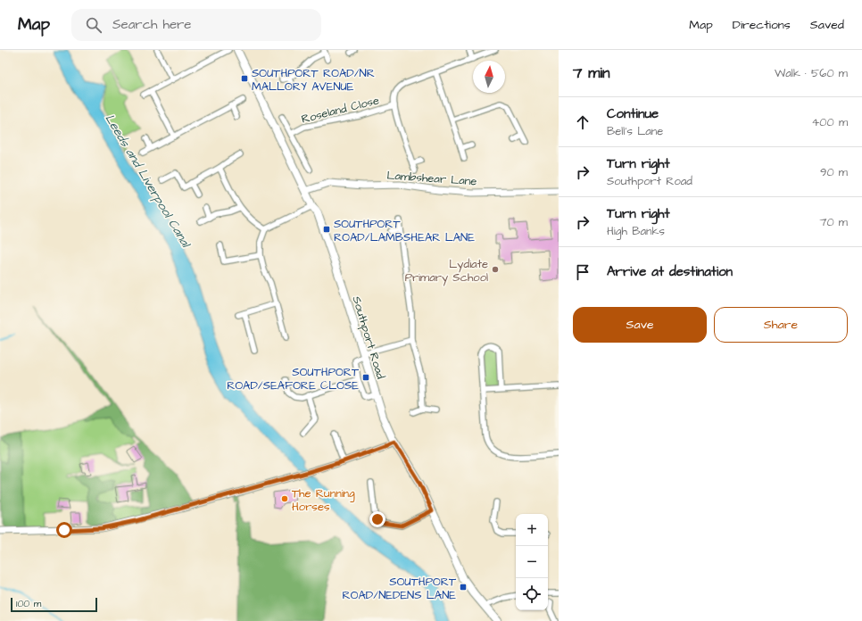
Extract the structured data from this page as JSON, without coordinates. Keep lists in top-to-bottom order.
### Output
{
  "streets": {
    "main road": ["Southport Road"],
    "street": ["Roseland Close", "Lambshear Lane"]
  },
  "crossings": [
    ["Lambshear Lane", "Southport Road"]
  ],
  "water": ["Leeds and Liverpool Canal"],
  "places": {
    "transit": [
      "SOUTHPORT ROAD/NR MALLORY AVENUE",
      "SOUTHPORT ROAD/LAMBSHEAR LANE",
      "SOUTHPORT ROAD/SEAFORE CLOSE",
      "SOUTHPORT ROAD/NEDENS LANE"
    ],
    "other": ["Lydiate Primary School", "The Running Horses"]
  },
  "scale_bar": "100 m",
  "north": "top",
  "page": {
    "header": "Map",
    "search": "Search here",
    "nav": ["Map", "Directions", "Saved"],
    "heading": ["7 min", "Walk · 560 m"],
    "list": [
      ["Continue", "Bell's Lane", "400 m"],
      ["Turn right", "Southport Road", "90 m"],
      ["Turn right", "High Banks", "70 m"],
      "Arrive at destination"
    ],
    "buttons": ["Save", "Share"],
    "map_buttons": ["+", "−"],
    "scale": "100 m"
  }
}
